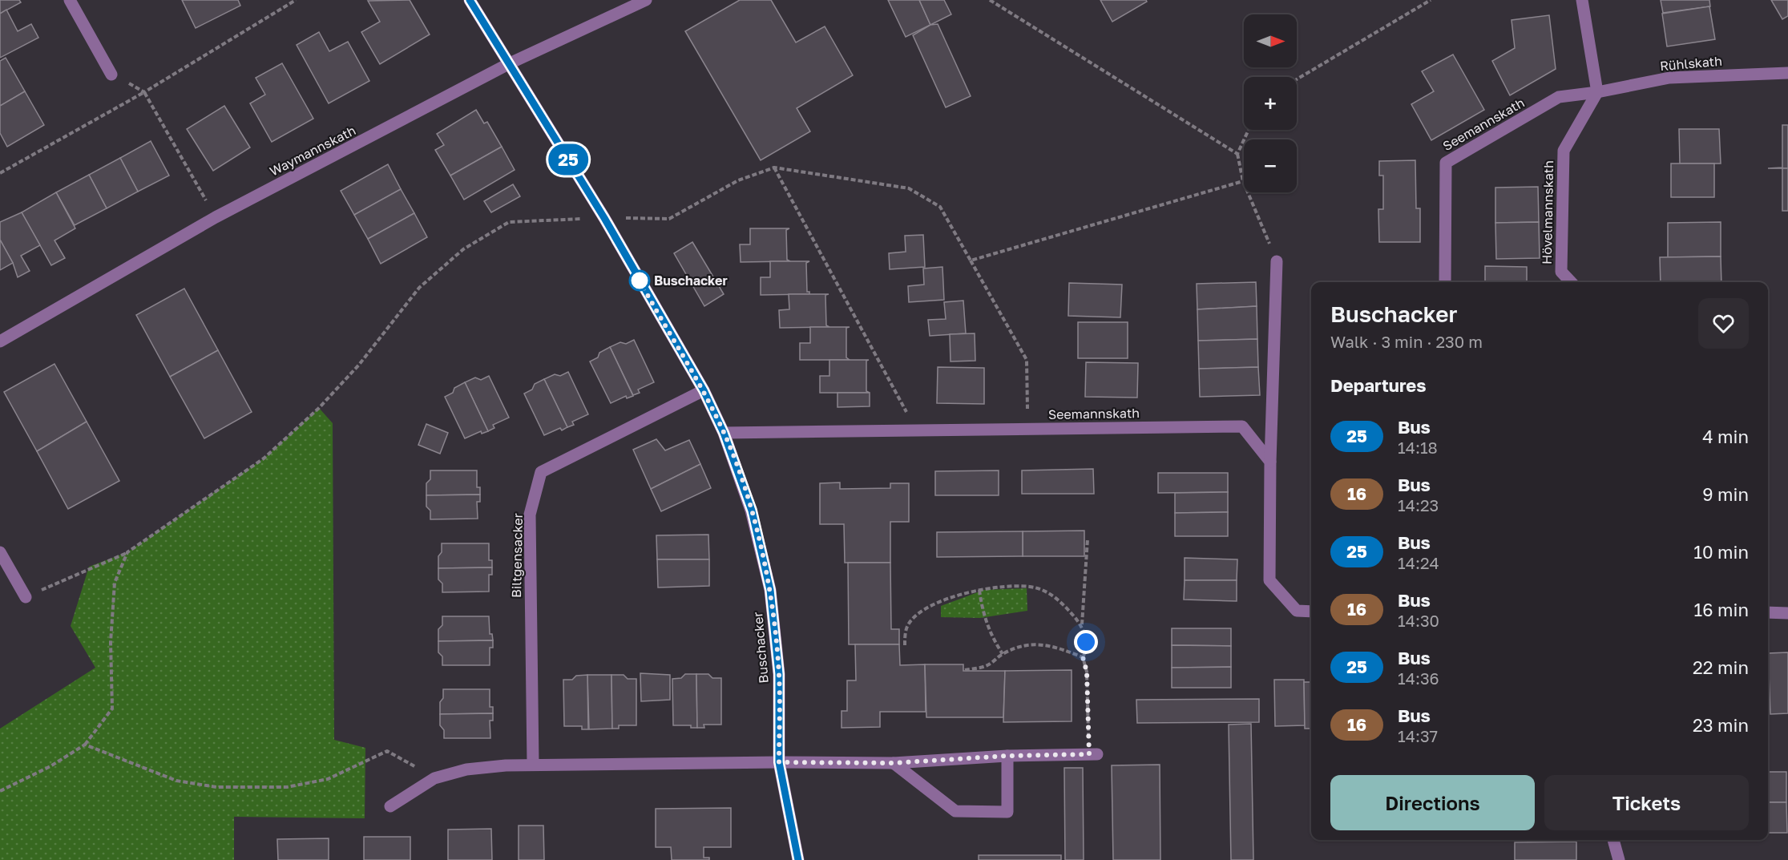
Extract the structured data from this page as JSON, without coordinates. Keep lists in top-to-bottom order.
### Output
{
  "streets": {
    "street": [
      "Rühlskath",
      "Seemannskath",
      "Waymannskath",
      "Hövelmannskath",
      "Biltgensacker",
      "Buschacker"
    ]
  },
  "crossings": [
    ["Rühlskath", "Seemannskath"],
    ["Rühlskath", "Hövelmannskath"],
    ["Seemannskath", "Hövelmannskath"],
    ["Seemannskath", "Buschacker"],
    ["Waymannskath", "Buschacker"],
    ["Biltgensacker", "Buschacker"]
  ],
  "places": ["Buschacker"],
  "lines": ["bus line 25"],
  "north": "right",
  "page": {
    "on_map": "25",
    "map_buttons": ["+", "−"],
    "heading": [
      ["Buschacker", "Walk · 3 min · 230 m"],
      "Departures"
    ],
    "list": [
      {
        "mark": "25",
        "name": "Bus",
        "note": "14:18",
        "value": "4 min"
      },
      {
        "mark": "16",
        "name": "Bus",
        "note": "14:23",
        "value": "9 min"
      },
      {
        "mark": "25",
        "name": "Bus",
        "note": "14:24",
        "value": "10 min"
      },
      {
        "mark": "16",
        "name": "Bus",
        "note": "14:30",
        "value": "16 min"
      },
      {
        "mark": "25",
        "name": "Bus",
        "note": "14:36",
        "value": "22 min"
      },
      {
        "mark": "16",
        "name": "Bus",
        "note": "14:37",
        "value": "23 min"
      }
    ],
    "buttons": ["Directions", "Tickets"]
  }
}
